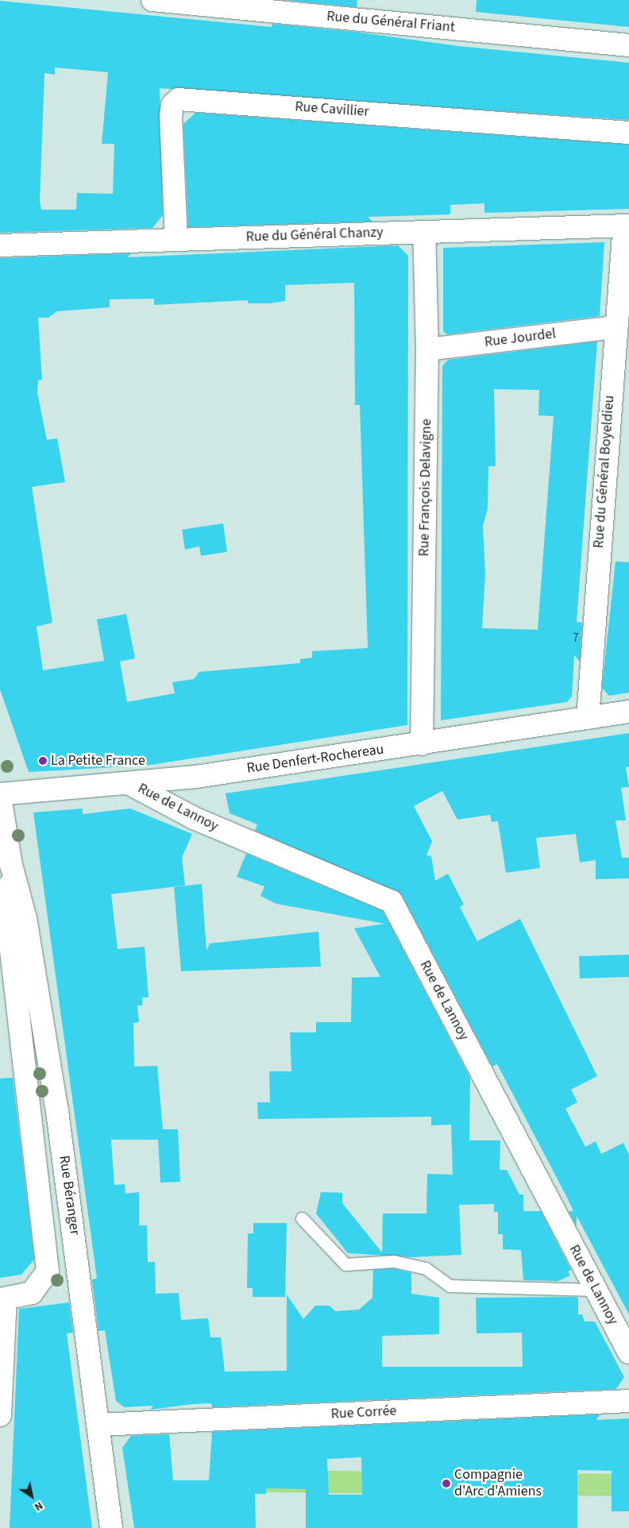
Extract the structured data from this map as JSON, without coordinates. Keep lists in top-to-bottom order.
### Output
{
  "streets": {
    "street": [
      "Rue du Général Friant",
      "Rue Cavillier",
      "Rue du Général Chanzy",
      "Rue Jourdel",
      "Rue du Général Boyeldieu",
      "Rue François Delavigne",
      "Rue Denfert-Rochereau",
      "Rue de Lannoy",
      "Rue Béranger",
      "Rue Corrée"
    ]
  },
  "crossings": [
    ["Rue Cavillier", "Rue du Général Chanzy"],
    ["Rue du Général Chanzy", "Rue du Général Boyeldieu"],
    ["Rue du Général Chanzy", "Rue François Delavigne"],
    ["Rue Jourdel", "Rue du Général Boyeldieu"],
    ["Rue Jourdel", "Rue François Delavigne"],
    ["Rue du Général Boyeldieu", "Rue Denfert-Rochereau"],
    ["Rue François Delavigne", "Rue Denfert-Rochereau"],
    ["Rue Denfert-Rochereau", "Rue de Lannoy"],
    ["Rue Denfert-Rochereau", "Rue Béranger"],
    ["Rue Béranger", "Rue Corrée"]
  ],
  "places": ["La Petite France", "Compagnie d'Arc d'Amiens"],
  "house_numbers": ["7"],
  "north": "bottom right"
}
